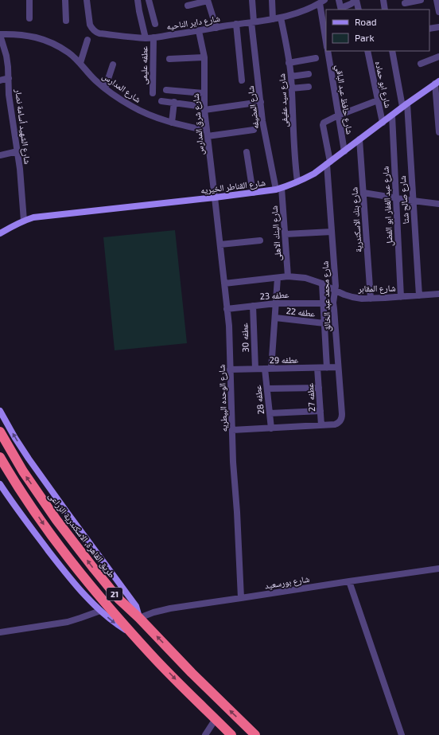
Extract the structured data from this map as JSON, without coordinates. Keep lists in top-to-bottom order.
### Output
{
  "streets": {
    "highway": ["طريق القاهرة, الاسكندرية الزراعى", "21"],
    "main road": ["شارع القناطر الخيريه"],
    "street": [
      "شارع داير الناحيه",
      "عطفه عليمى",
      "شارع ابو حماده",
      "شارع المدارس",
      "شارع حافظ عبد الباقي",
      "شارع سيد عفيفى",
      "شارع المضيفه",
      "شارع شرق المدارس",
      "شارع الشهيد أسامة نصار",
      "شارع صالح شتا",
      "شارع عبد الغفار ابو الفضل",
      "شارع بنك الاسكندرية",
      "شارع البنك الاهلى",
      "شارع المقابر",
      "عطفه 23",
      "شارع محمد عبد الخالق",
      "عطفه 22",
      "عطفه 30",
      "عطفه 29",
      "عطفه 27",
      "شارع الوحده البيطريه",
      "عطفه 28",
      "شارع بورسعيد"
    ]
  },
  "crossings": [
    ["شارع داير الناحيه", "عطفه عليمى"],
    ["شارع داير الناحيه", "شارع سيد عفيفى"],
    ["شارع داير الناحيه", "شارع المضيفه"],
    ["شارع داير الناحيه", "شارع شرق المدارس"],
    ["شارع ابو حماده", "شارع القناطر الخيريه"],
    ["شارع المدارس", "شارع شرق المدارس"],
    ["شارع المدارس", "شارع الشهيد أسامة نصار"],
    ["شارع حافظ عبد الباقي", "شارع القناطر الخيريه"],
    ["شارع حافظ عبد الباقي", "شارع محمد عبد الخالق"],
    ["شارع سيد عفيفى", "شارع القناطر الخيريه"],
    ["شارع المضيفه", "شارع القناطر الخيريه"],
    ["شارع المضيفه", "شارع البنك الاهلى"],
    ["شارع شرق المدارس", "شارع القناطر الخيريه"],
    ["شارع شرق المدارس", "شارع الوحده البيطريه"],
    ["شارع الشهيد أسامة نصار", "شارع القناطر الخيريه"],
    ["شارع القناطر الخيريه", "شارع صالح شتا"],
    ["شارع القناطر الخيريه", "شارع عبد الغفار ابو الفضل"],
    ["شارع القناطر الخيريه", "شارع بنك الاسكندرية"],
    ["شارع القناطر الخيريه", "شارع البنك الاهلى"],
    ["شارع القناطر الخيريه", "شارع محمد عبد الخالق"],
    ["شارع القناطر الخيريه", "شارع الوحده البيطريه"],
    ["شارع صالح شتا", "شارع المقابر"],
    ["شارع عبد الغفار ابو الفضل", "شارع المقابر"],
    ["شارع بنك الاسكندرية", "شارع المقابر"],
    ["شارع البنك الاهلى", "شارع المقابر"],
    ["شارع المقابر", "شارع محمد عبد الخالق"],
    ["شارع المقابر", "شارع الوحده البيطريه"],
    ["شارع المقابر", "عطفه 28"],
    ["عطفه 23", "عطفه 30"],
    ["عطفه 23", "شارع الوحده البيطريه"],
    ["عطفه 23", "عطفه 28"],
    ["شارع محمد عبد الخالق", "عطفه 29"],
    ["شارع محمد عبد الخالق", "عطفه 27"],
    ["عطفه 22", "عطفه 28"],
    ["عطفه 30", "عطفه 29"],
    ["عطفه 29", "عطفه 27"],
    ["عطفه 29", "شارع الوحده البيطريه"],
    ["عطفه 29", "عطفه 28"],
    ["شارع الوحده البيطريه", "شارع بورسعيد"],
    ["طريق القاهرة, الاسكندرية الزراعى", "شارع بورسعيد"]
  ],
  "legend": ["Road", "Park"]
}
